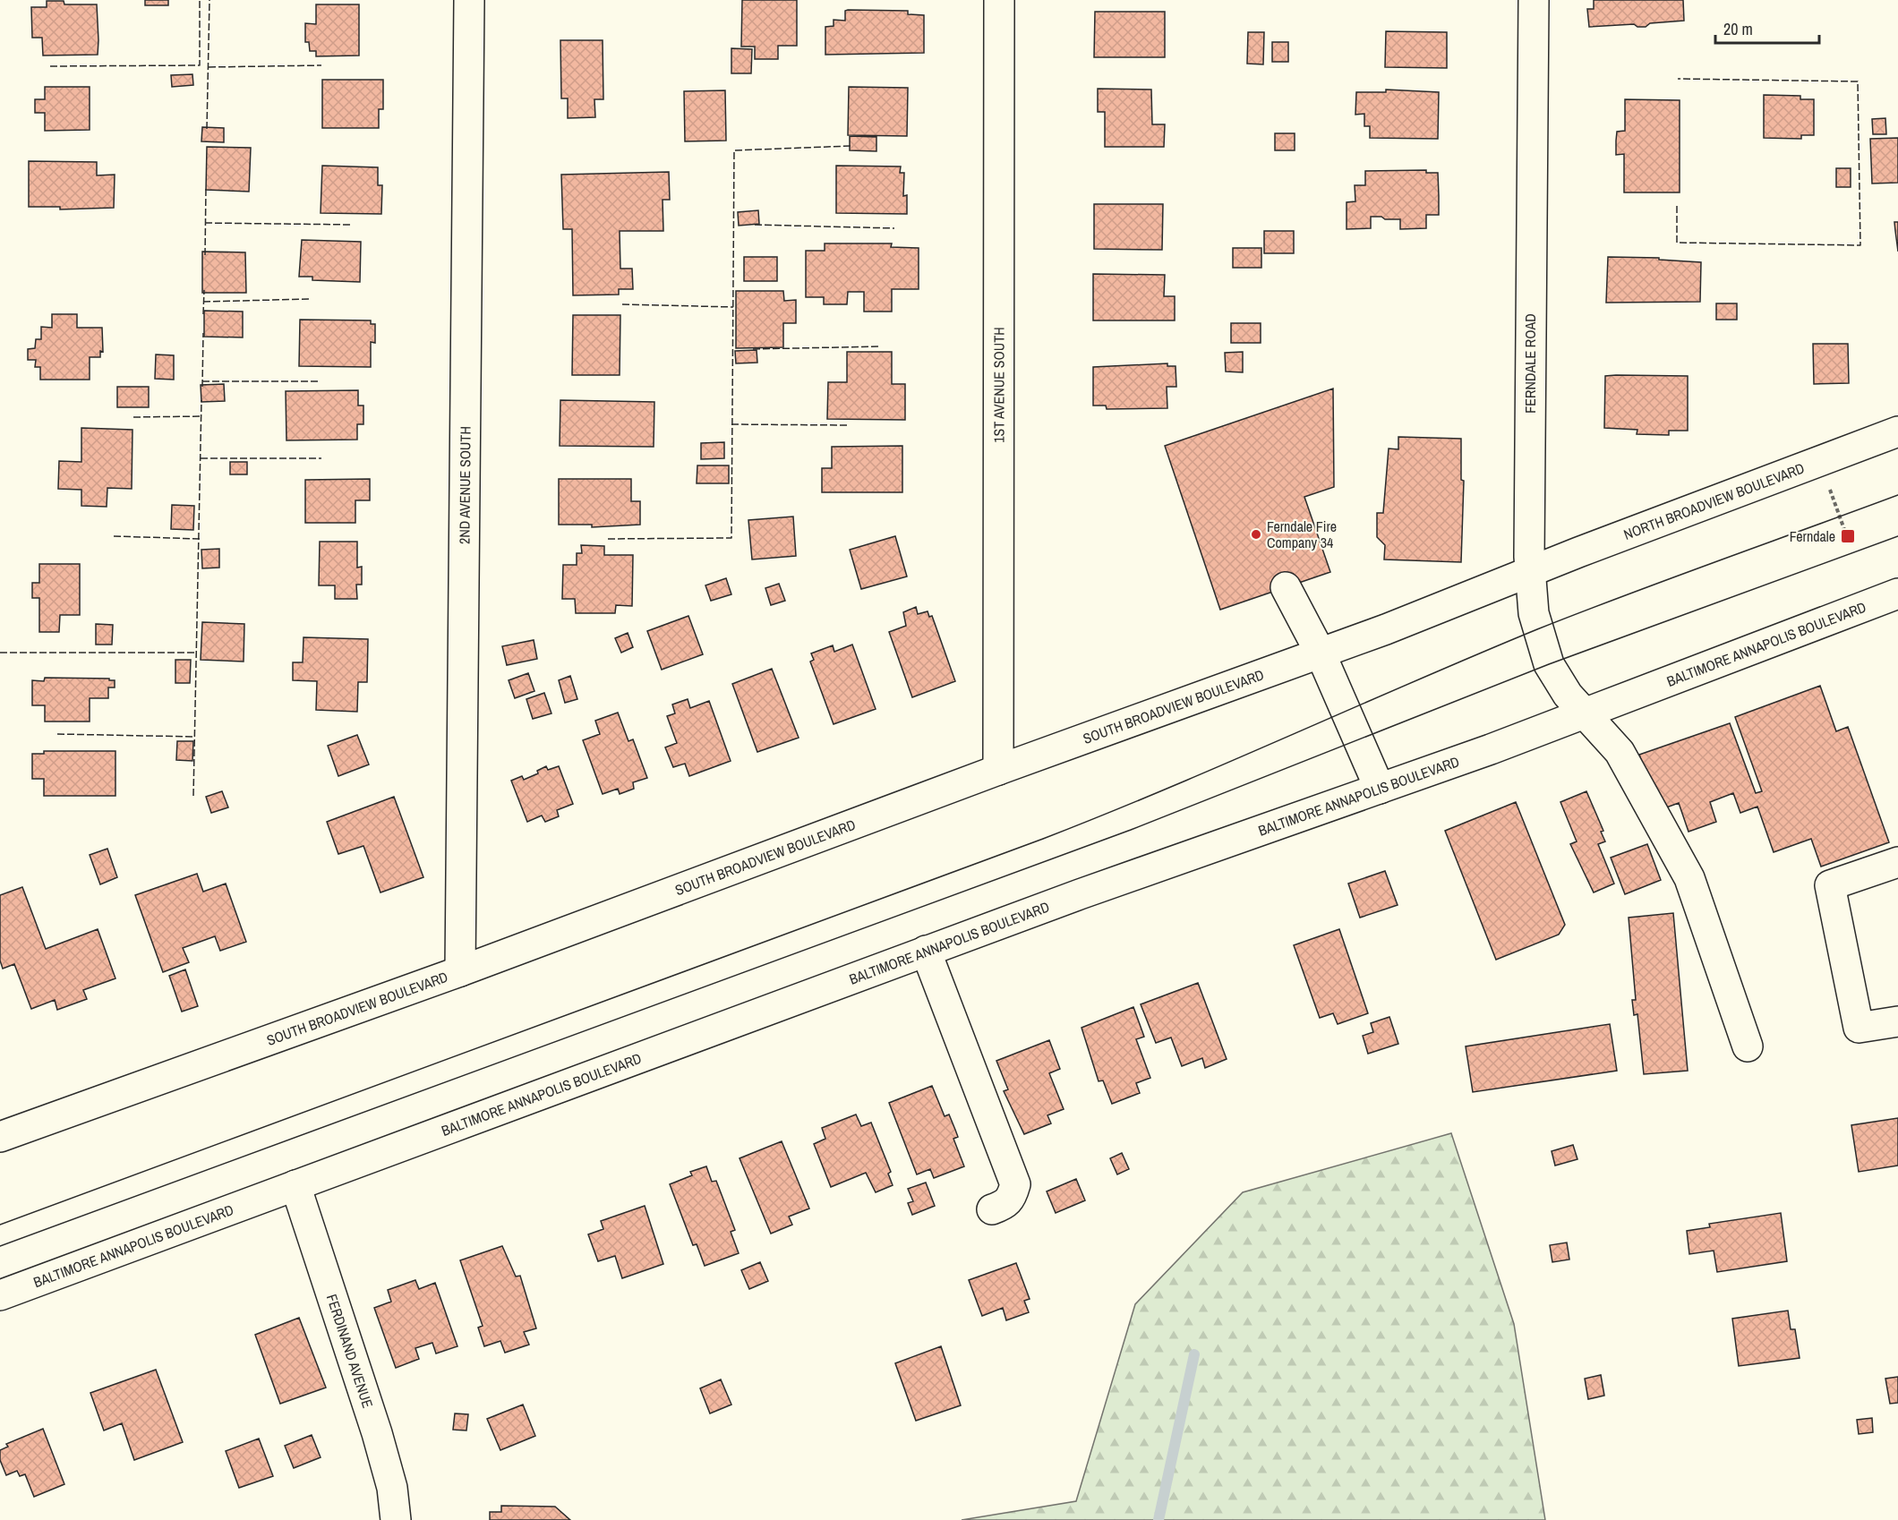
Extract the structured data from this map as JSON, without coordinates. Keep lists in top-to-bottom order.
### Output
{
  "streets": {
    "street": [
      "FERNDALE ROAD",
      "1ST AVENUE SOUTH",
      "2ND AVENUE SOUTH",
      "NORTH BROADVIEW BOULEVARD",
      "BALTIMORE ANNAPOLIS BOULEVARD",
      "SOUTH BROADVIEW BOULEVARD",
      "FERDINAND AVENUE"
    ]
  },
  "crossings": [
    ["FERNDALE ROAD", "NORTH BROADVIEW BOULEVARD"],
    ["FERNDALE ROAD", "BALTIMORE ANNAPOLIS BOULEVARD"],
    ["FERNDALE ROAD", "SOUTH BROADVIEW BOULEVARD"],
    ["1ST AVENUE SOUTH", "SOUTH BROADVIEW BOULEVARD"],
    ["2ND AVENUE SOUTH", "SOUTH BROADVIEW BOULEVARD"],
    ["NORTH BROADVIEW BOULEVARD", "SOUTH BROADVIEW BOULEVARD"],
    ["BALTIMORE ANNAPOLIS BOULEVARD", "FERDINAND AVENUE"]
  ],
  "places": {
    "other": ["Ferndale Fire Company 34"],
    "transit": ["Ferndale"]
  },
  "scale_bar": "20 m"
}
